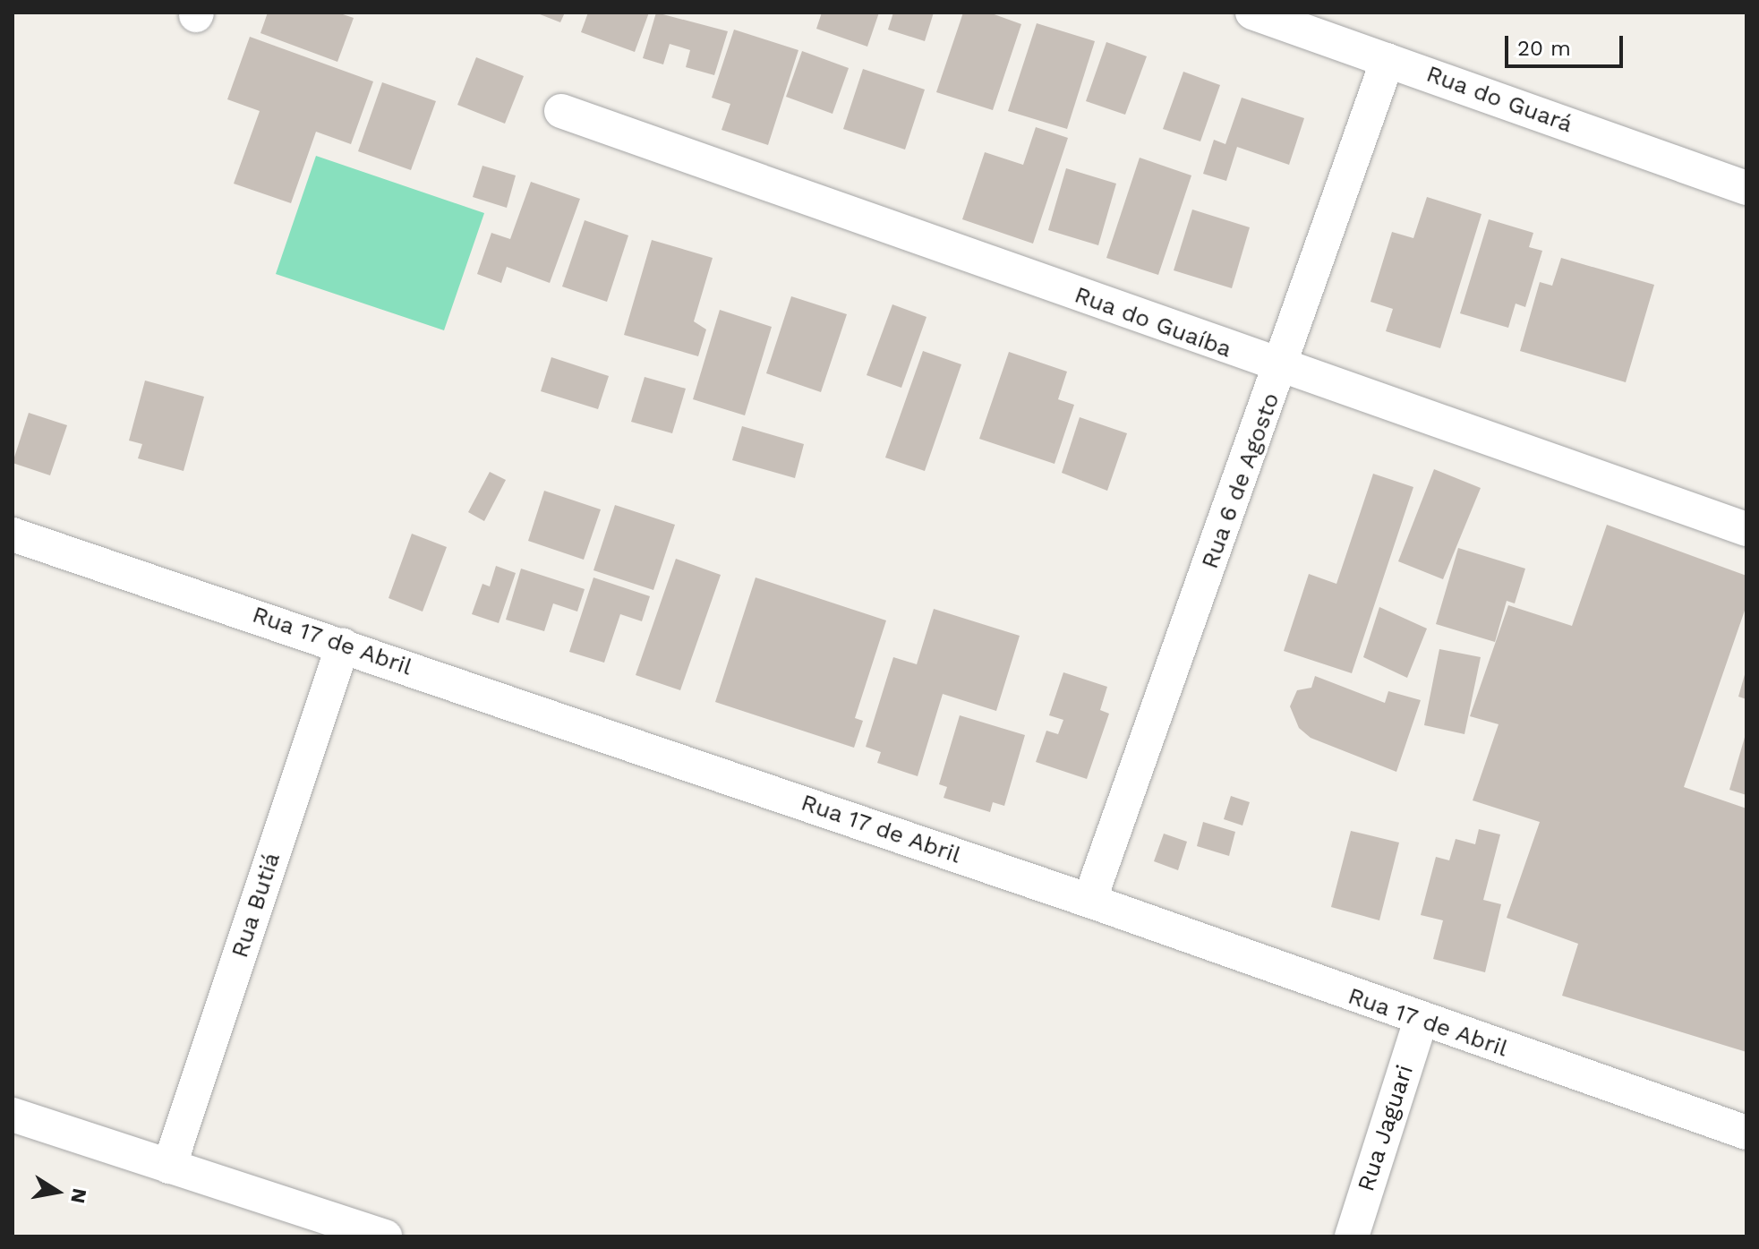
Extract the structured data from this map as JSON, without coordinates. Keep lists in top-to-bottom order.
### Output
{
  "streets": {
    "street": [
      "Rua do Guará",
      "Rua do Guaíba",
      "Rua 6 de Agosto",
      "Rua 17 de Abril",
      "Rua Butiá",
      "Rua Jaguari"
    ]
  },
  "crossings": [
    ["Rua do Guará", "Rua 6 de Agosto"],
    ["Rua do Guaíba", "Rua 6 de Agosto"],
    ["Rua 6 de Agosto", "Rua 17 de Abril"],
    ["Rua 17 de Abril", "Rua Butiá"],
    ["Rua 17 de Abril", "Rua Jaguari"]
  ],
  "scale_bar": "20 m",
  "north": "right"
}
